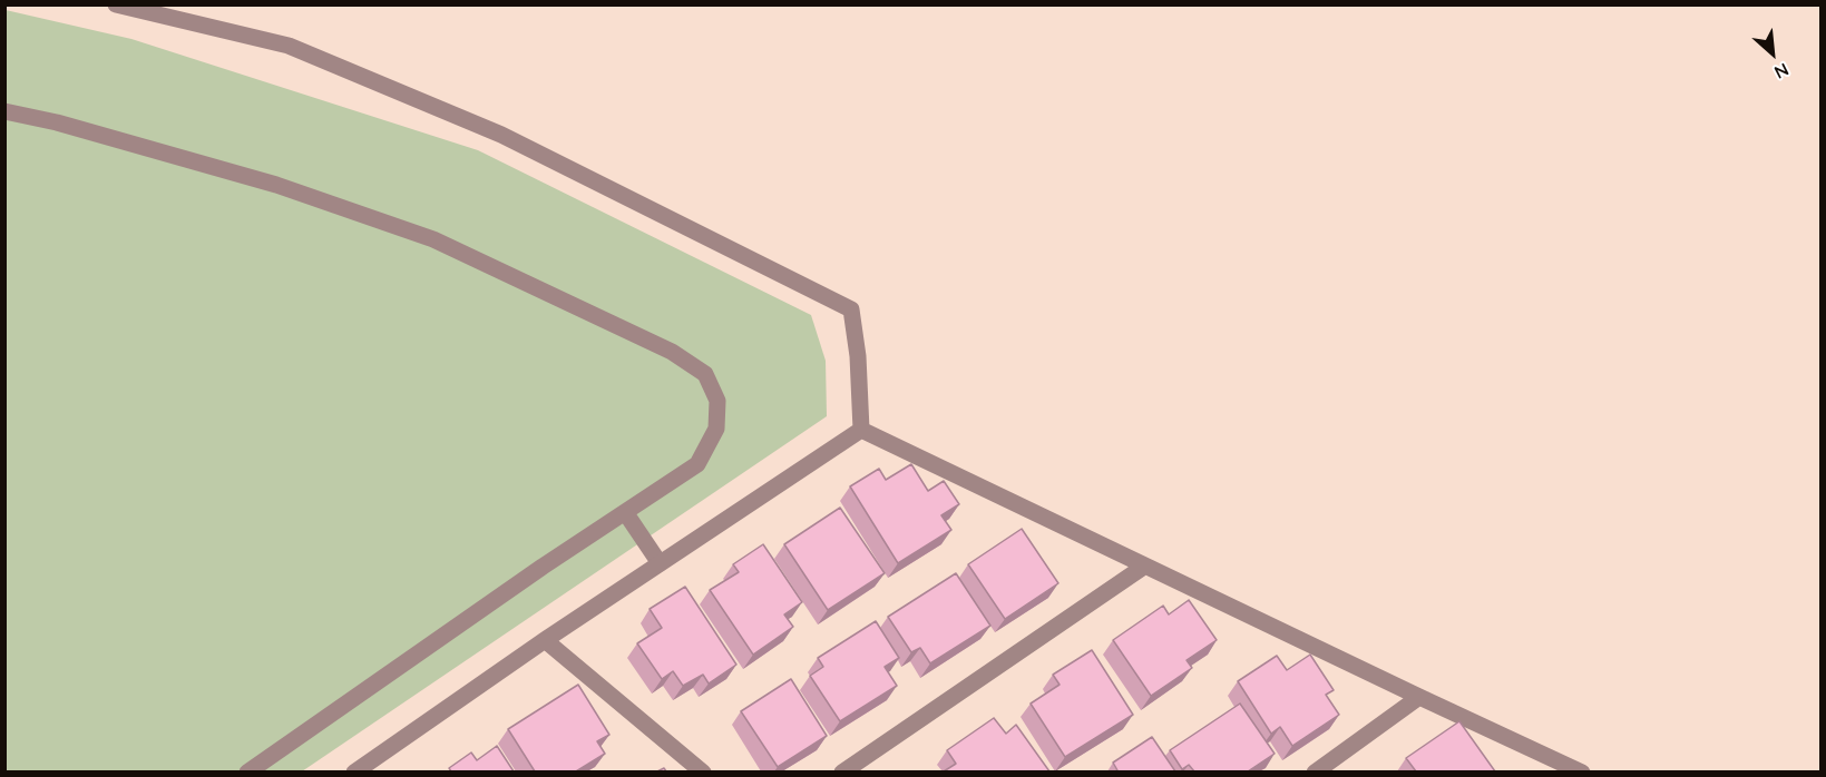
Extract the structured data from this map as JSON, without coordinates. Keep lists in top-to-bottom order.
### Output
{
  "north": "bottom right"
}
